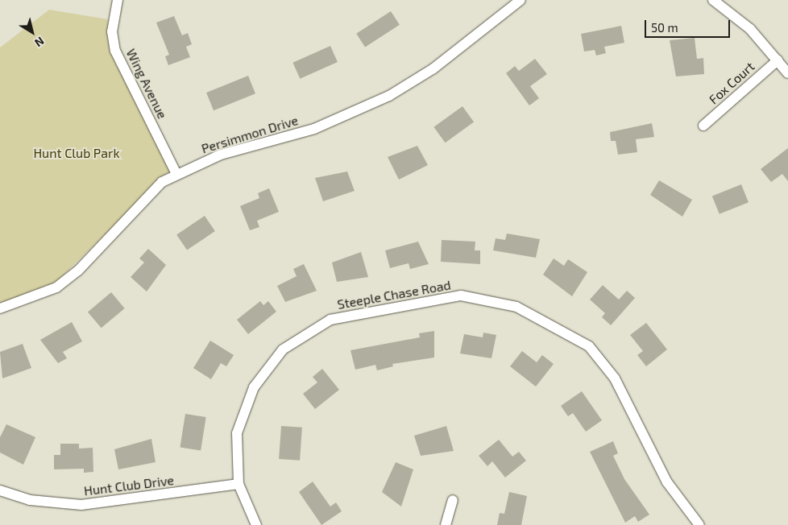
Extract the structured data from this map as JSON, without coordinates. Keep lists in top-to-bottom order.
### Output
{
  "streets": {
    "street": [
      "Fox Court",
      "Wing Avenue",
      "Persimmon Drive",
      "Steeple Chase Road",
      "Hunt Club Drive"
    ]
  },
  "crossings": [
    ["Wing Avenue", "Persimmon Drive"],
    ["Steeple Chase Road", "Hunt Club Drive"]
  ],
  "parks": ["Hunt Club Park"],
  "scale_bar": "50 m",
  "north": "bottom right"
}
